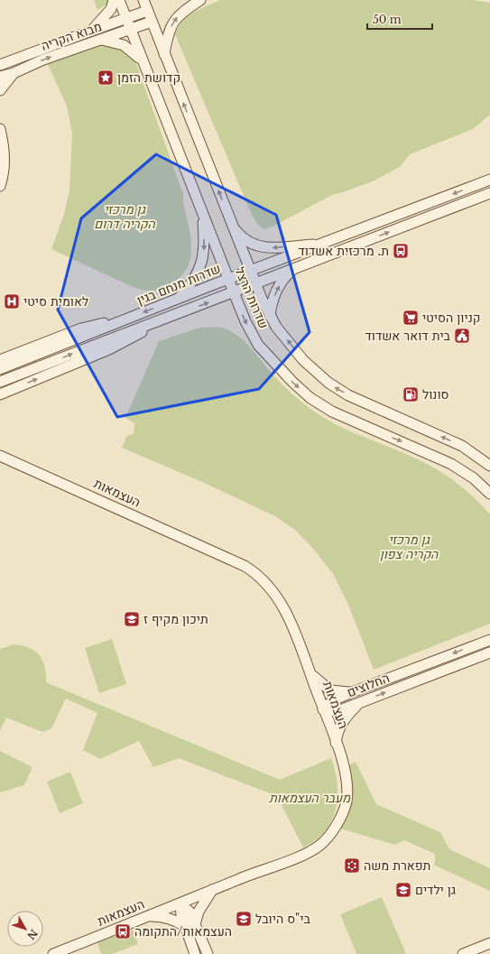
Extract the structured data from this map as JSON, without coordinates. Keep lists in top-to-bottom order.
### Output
{
  "streets": {
    "main road": [
      "מבוא הקריה",
      "שדרות מנחם בגין",
      "שדרות הרצל",
      "העצמאות",
      "החלוצים"
    ]
  },
  "crossings": [
    ["מבוא הקריה", "שדרות הרצל"],
    ["שדרות מנחם בגין", "שדרות הרצל"],
    ["העצמאות", "החלוצים"]
  ],
  "parks": ["גן מרכזי הקריה דרום", "גן מרכזי הקריה צפון", "מעבר העצמאות"],
  "places": {
    "place": ["קדושת הזמן"],
    "bus stop": ["ת. מרכזית אשדוד", "העצמאות/התקומה"],
    "hospital": ["לאומית סיטי"],
    "supermarket": ["קניון הסיטי"],
    "public building": ["בית דואר אשדוד"],
    "fuel station": ["סונול"],
    "school or university": ["תיכון מקיף ז", "גן ילדים", "בי\"ס היובל"],
    "synagogue": ["תפארת משה"]
  },
  "scale_bar": "50 m",
  "north": "bottom right"
}
